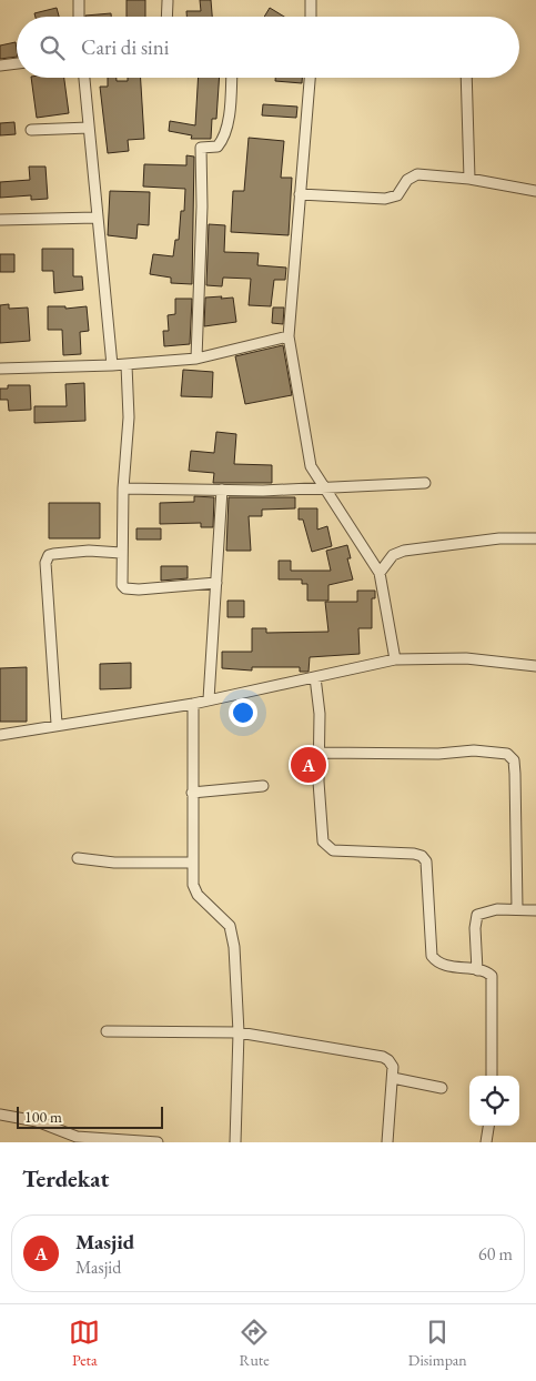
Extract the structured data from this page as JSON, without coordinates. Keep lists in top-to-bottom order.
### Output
{
  "scale_bar": "100 m",
  "page": {
    "search": "Cari di sini",
    "pins": "A",
    "scale": "100 m",
    "heading": "Terdekat",
    "list": [
      {
        "mark": "A",
        "name": "Masjid",
        "note": "Masjid",
        "value": "60 m"
      }
    ],
    "nav": ["Peta", "Rute", "Disimpan"]
  }
}
